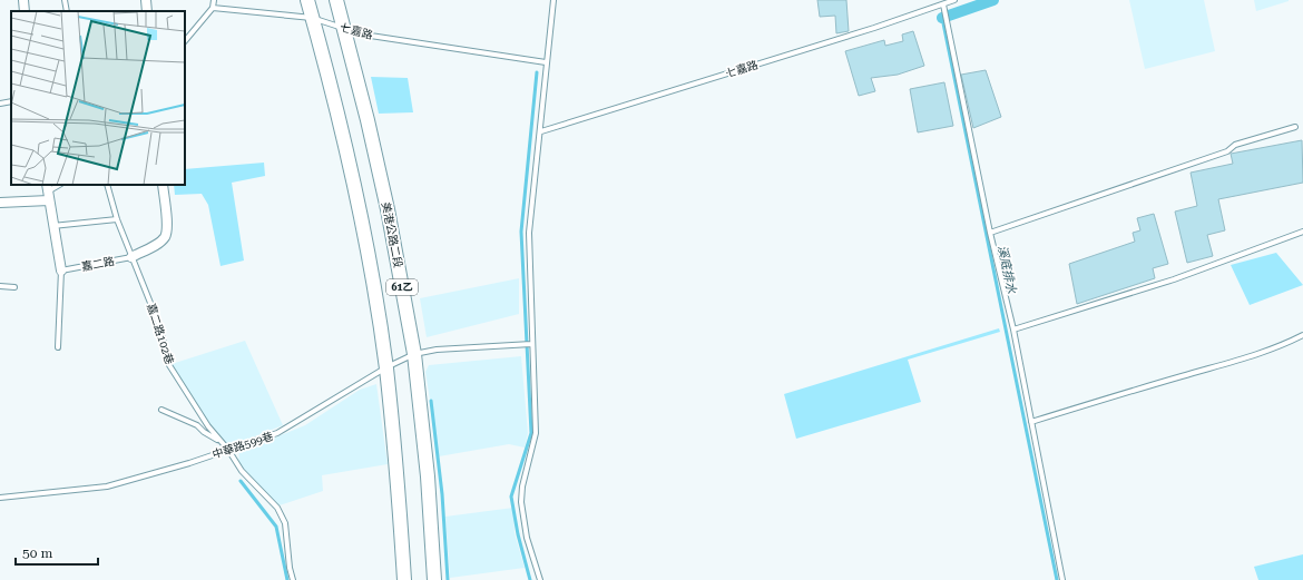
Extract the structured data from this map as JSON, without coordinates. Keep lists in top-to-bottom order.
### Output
{
  "streets": {
    "main road": ["美港公路二段", "61乙"],
    "street": ["嘉二路"],
    "lane": ["七嘉路", "嘉二路102巷", "中華路599巷"]
  },
  "crossings": [
    ["七嘉路", "美港公路二段"],
    ["七嘉路", "61乙"],
    ["美港公路二段", "中華路599巷"],
    ["嘉二路", "嘉二路102巷"],
    ["61乙", "中華路599巷"],
    ["嘉二路102巷", "中華路599巷"]
  ],
  "water": ["溪底排水"],
  "scale_bar": "50 m"
}
